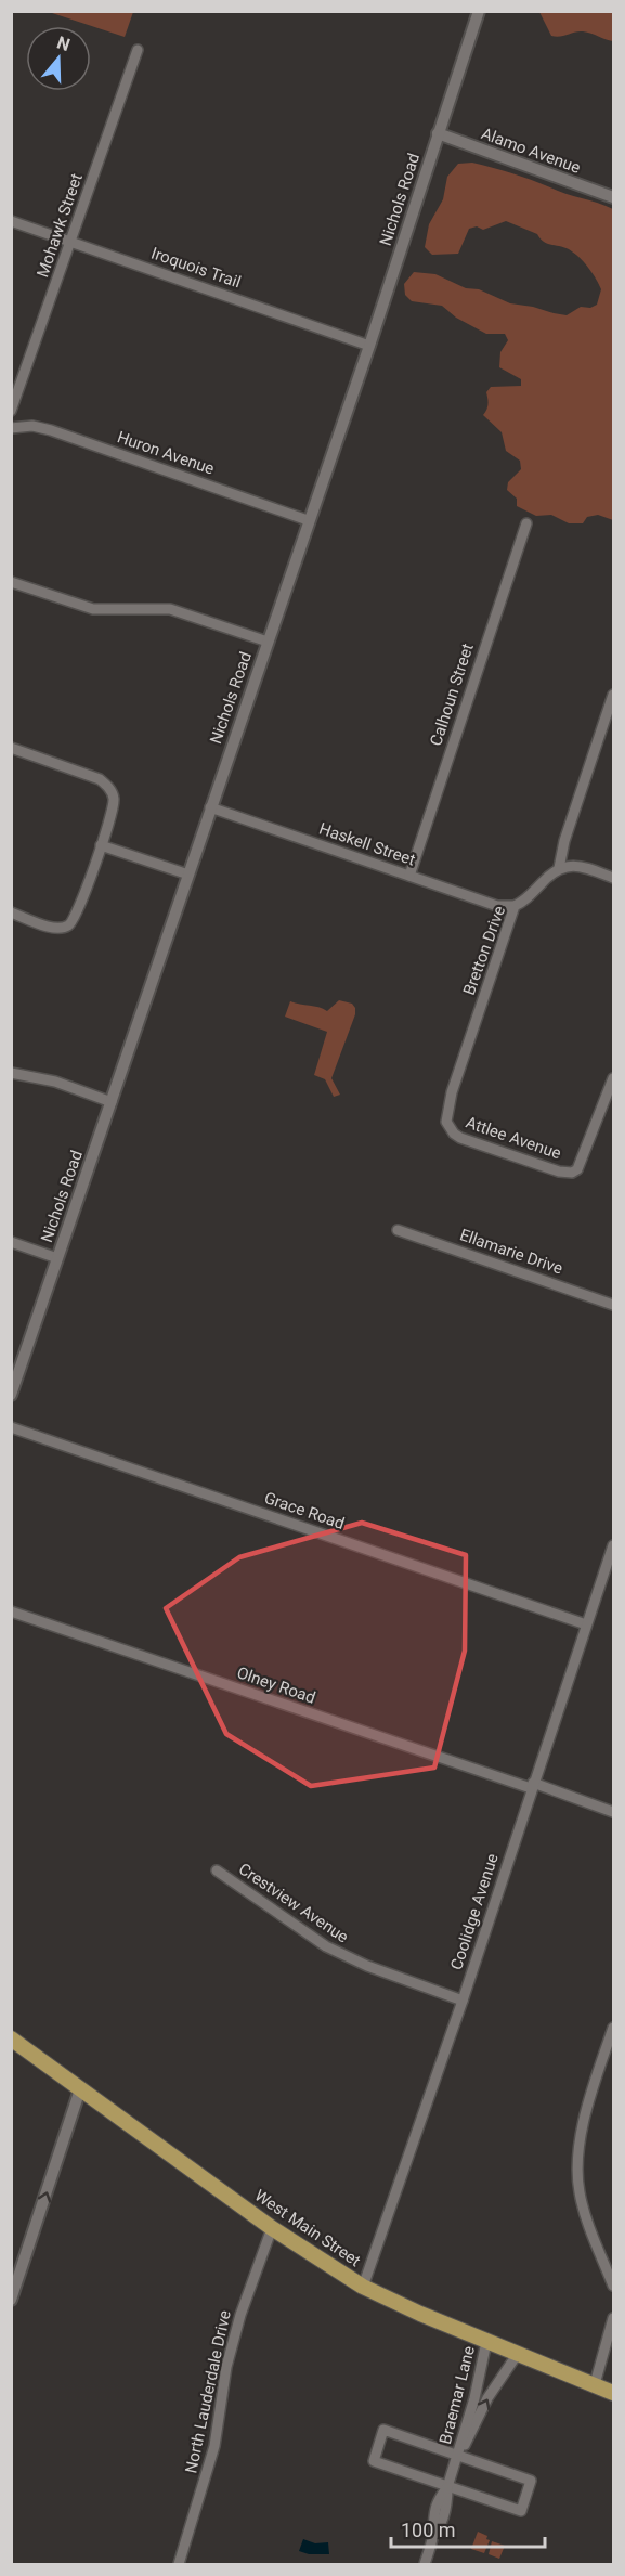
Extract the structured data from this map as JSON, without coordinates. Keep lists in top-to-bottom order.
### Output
{
  "streets": {
    "main road": ["West Main Street"],
    "street": [
      "Alamo Avenue",
      "Nichols Road",
      "Mohawk Street",
      "Iroquois Trail",
      "Huron Avenue",
      "Calhoun Street",
      "Haskell Street",
      "Bretton Drive",
      "Attlee Avenue",
      "Ellamarie Drive",
      "Grace Road",
      "Olney Road",
      "Crestview Avenue",
      "Coolidge Avenue",
      "North Lauderdale Drive",
      "Braemar Lane"
    ]
  },
  "crossings": [
    ["Alamo Avenue", "Nichols Road"],
    ["Nichols Road", "Iroquois Trail"],
    ["Nichols Road", "Huron Avenue"],
    ["Nichols Road", "Haskell Street"],
    ["Mohawk Street", "Iroquois Trail"],
    ["Calhoun Street", "Haskell Street"],
    ["Haskell Street", "Bretton Drive"],
    ["Bretton Drive", "Attlee Avenue"],
    ["Grace Road", "Coolidge Avenue"],
    ["Olney Road", "Coolidge Avenue"],
    ["Crestview Avenue", "Coolidge Avenue"],
    ["Coolidge Avenue", "West Main Street"],
    ["West Main Street", "North Lauderdale Drive"],
    ["West Main Street", "Braemar Lane"]
  ],
  "scale_bar": "100 m",
  "north": "top"
}
